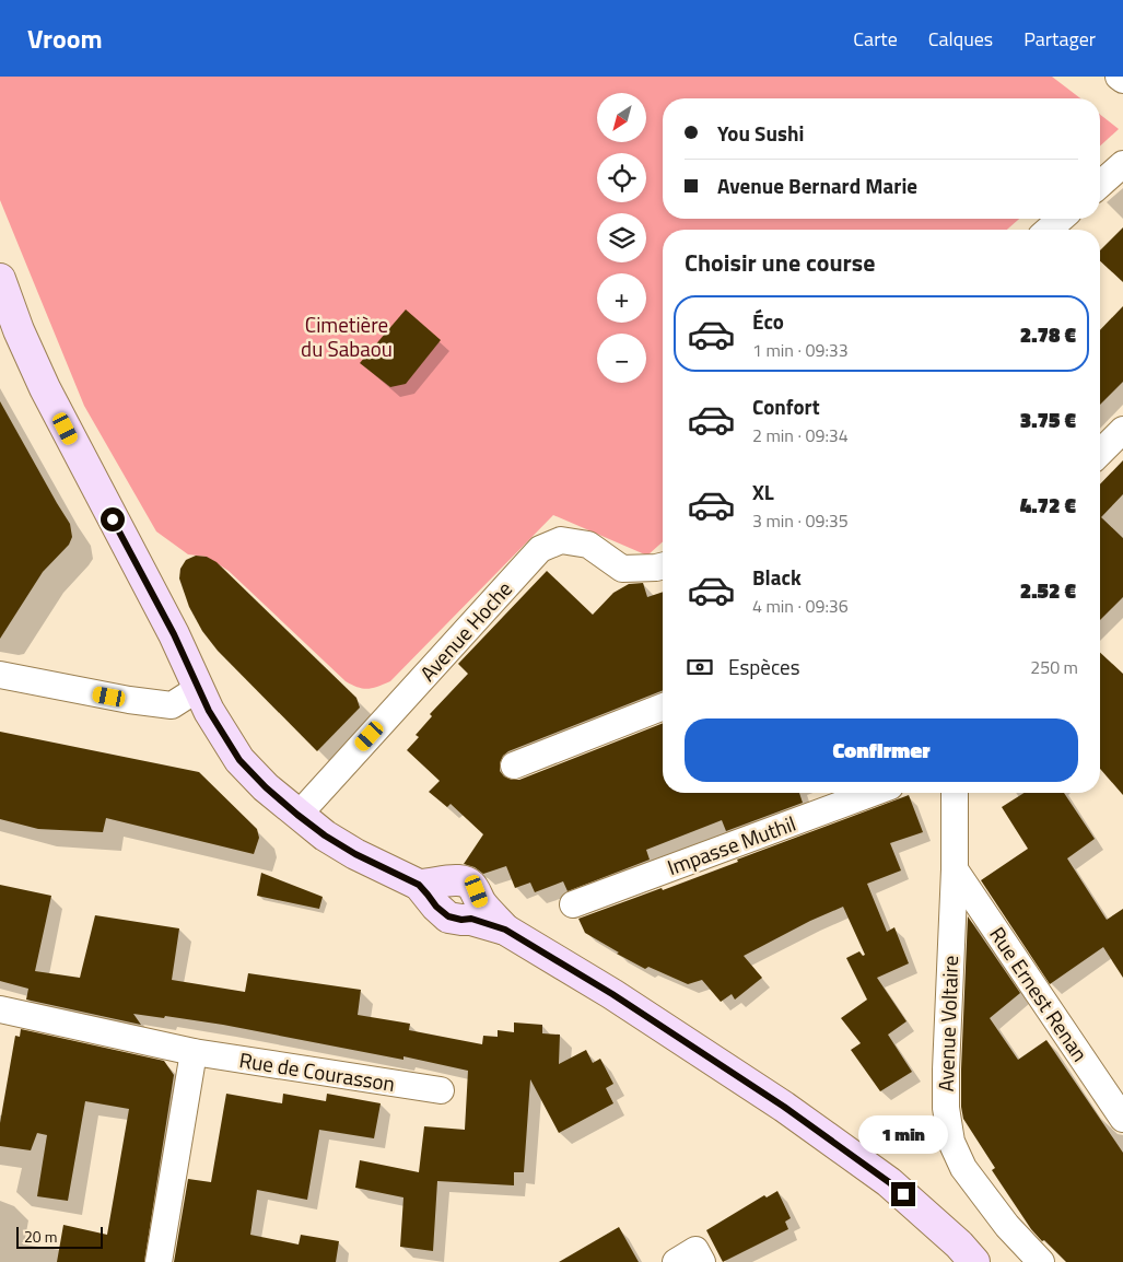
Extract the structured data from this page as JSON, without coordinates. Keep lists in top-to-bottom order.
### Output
{
  "streets": {
    "street": [
      "Avenue Hoche",
      "Impasse Muthil",
      "Rue Ernest Renan",
      "Avenue Voltaire",
      "Rue de Courasson"
    ]
  },
  "crossings": [
    ["Rue Ernest Renan", "Avenue Voltaire"]
  ],
  "parks": ["Cimetière du Sabaou"],
  "scale_bar": "20 m",
  "north": "bottom left",
  "page": {
    "header": "Vroom",
    "nav": ["Carte", "Calques", "Partager"],
    "map_buttons": ["+", "−"],
    "banner": ["You Sushi", "Avenue Bernard Marie"],
    "heading": "Choisir une course",
    "list": [
      {
        "name": "Éco",
        "note": "1 min · 09:33",
        "value": "2.78 €"
      },
      {
        "name": "Confort",
        "note": "2 min · 09:34",
        "value": "3.75 €"
      },
      {
        "name": "XL",
        "note": "3 min · 09:35",
        "value": "4.72 €"
      },
      {
        "name": "Black",
        "note": "4 min · 09:36",
        "value": "2.52 €"
      }
    ],
    "pay": ["Espèces", "250 m"],
    "buttons": "Confirmer",
    "bubble": "1 min",
    "scale": "20 m"
  }
}
